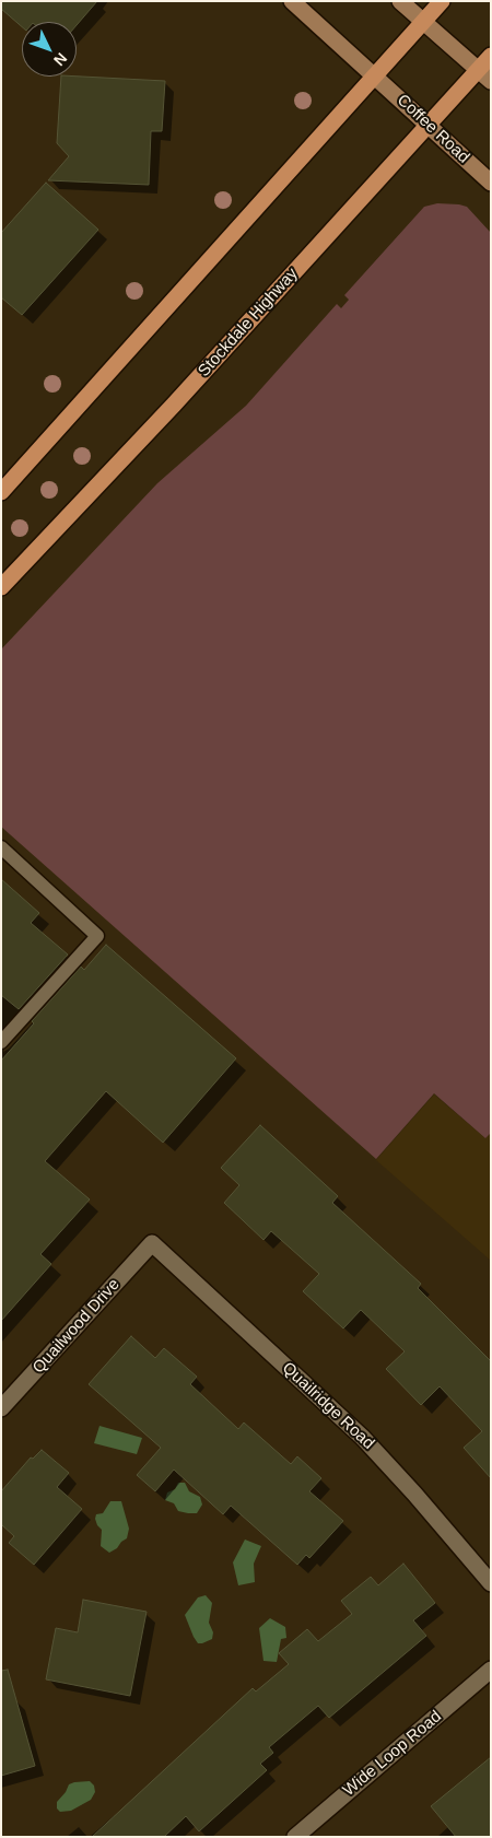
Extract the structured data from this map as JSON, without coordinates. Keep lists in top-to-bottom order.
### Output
{
  "streets": {
    "main road": ["Coffee Road", "Stockdale Highway"],
    "street": ["Quailwood Drive", "Quailridge Road", "Wide Loop Road"]
  },
  "crossings": [
    ["Coffee Road", "Stockdale Highway"],
    ["Quailwood Drive", "Quailridge Road"]
  ],
  "north": "bottom right"
}
